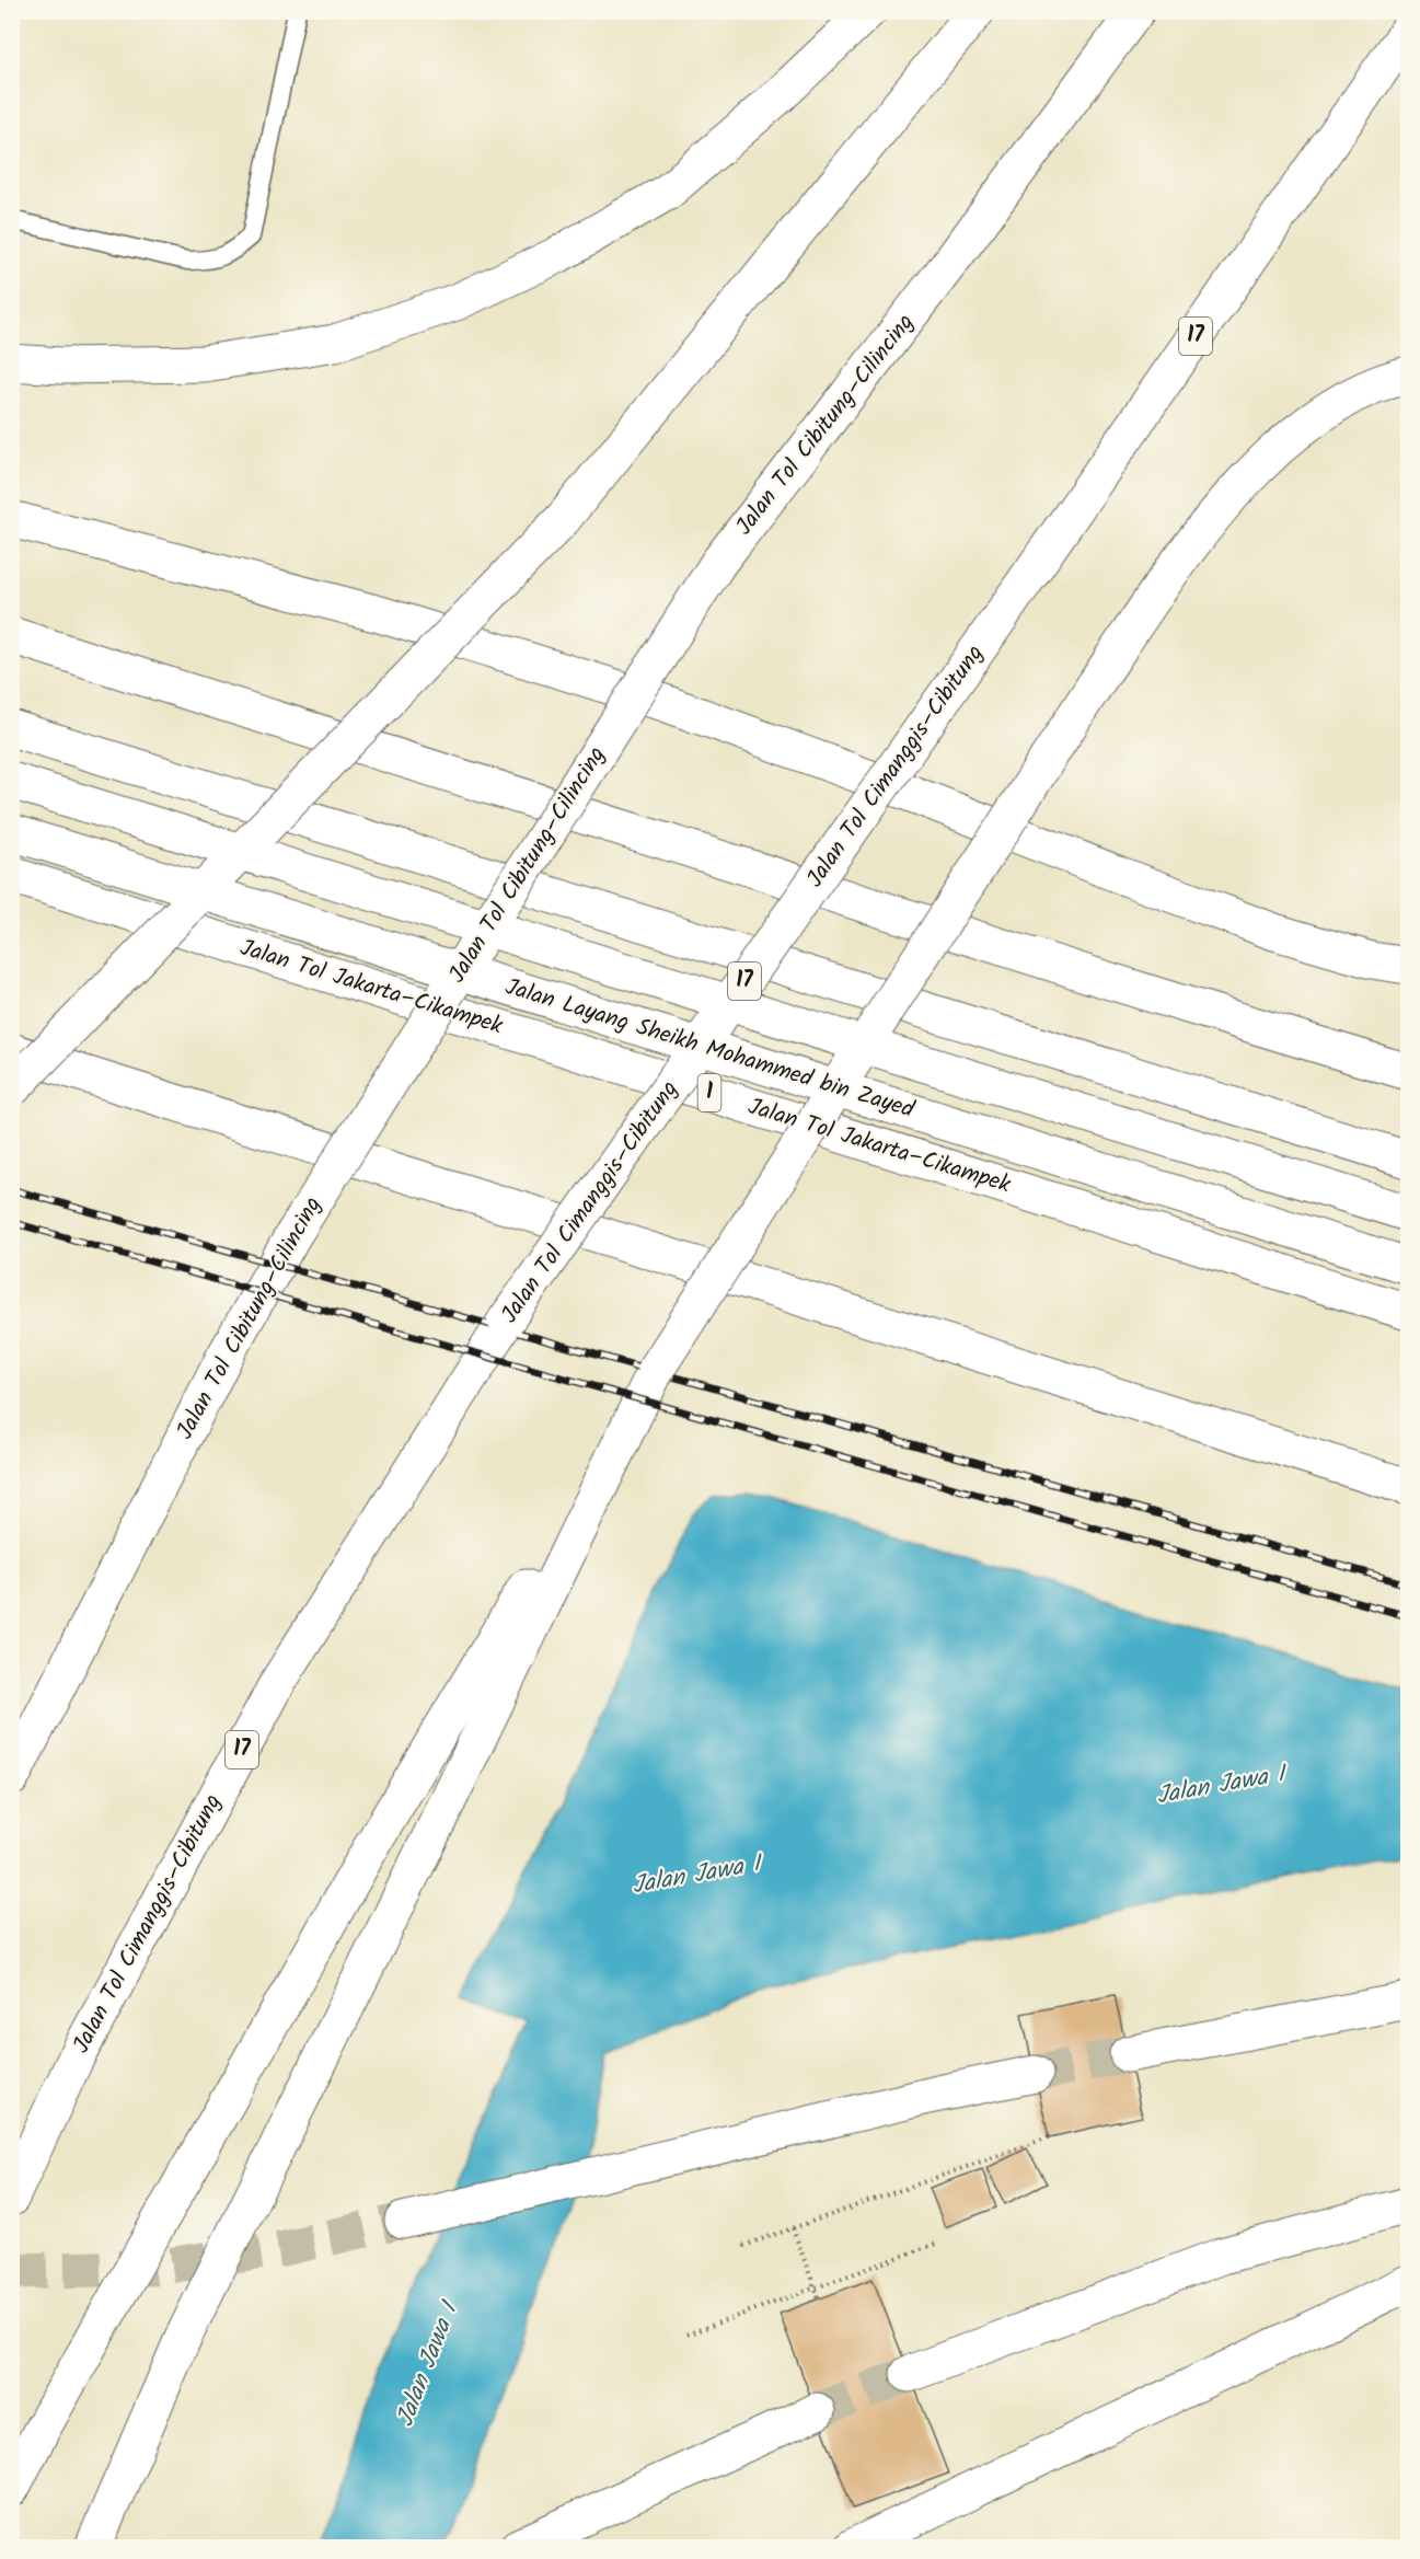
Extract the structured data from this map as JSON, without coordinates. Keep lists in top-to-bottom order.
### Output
{
  "streets": {
    "highway": [
      "17",
      "Jalan Tol Cibitung–Cilincing",
      "Jalan Tol Cimanggis–Cibitung",
      "Jalan Tol Jakarta–Cikampek",
      "Jalan Layang Sheikh Mohammed bin Zayed",
      "1"
    ]
  },
  "water": ["Jalan Jawa I"]
}
